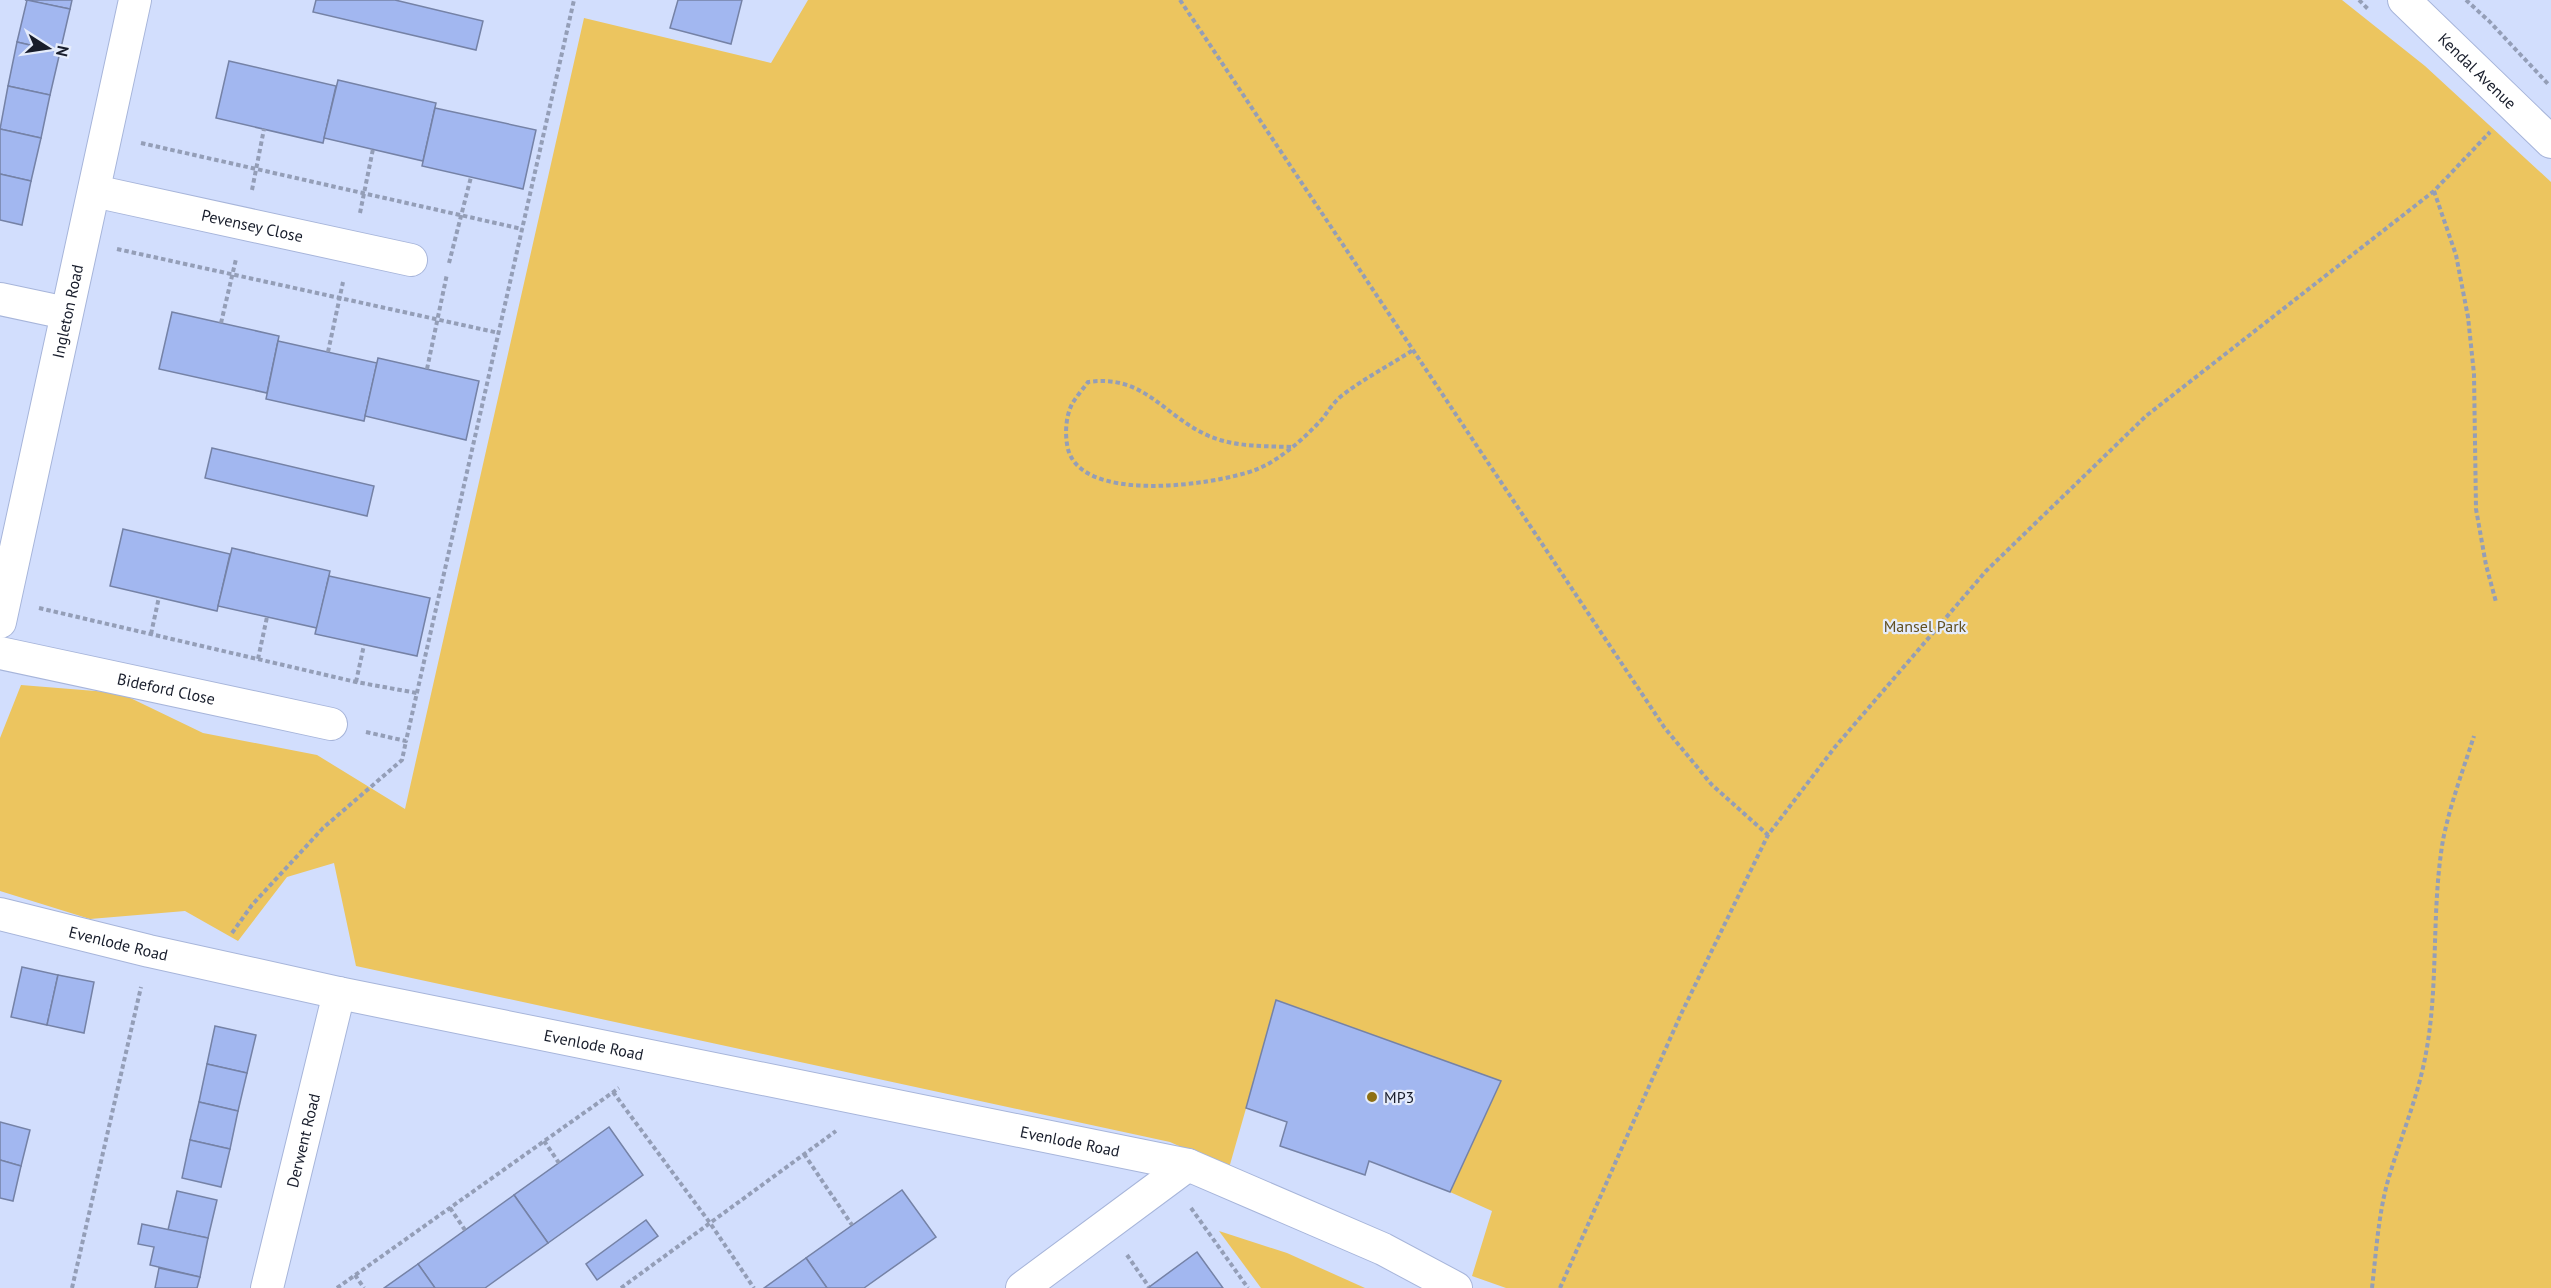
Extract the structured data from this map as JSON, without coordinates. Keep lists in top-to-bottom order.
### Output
{
  "streets": {
    "street": [
      "Kendal Avenue",
      "Pevensey Close",
      "Ingleton Road",
      "Bideford Close",
      "Evenlode Road",
      "Derwent Road"
    ]
  },
  "crossings": [
    ["Pevensey Close", "Ingleton Road"],
    ["Evenlode Road", "Derwent Road"]
  ],
  "parks": ["Mansel Park"],
  "places": ["MP3"],
  "north": "right"
}
